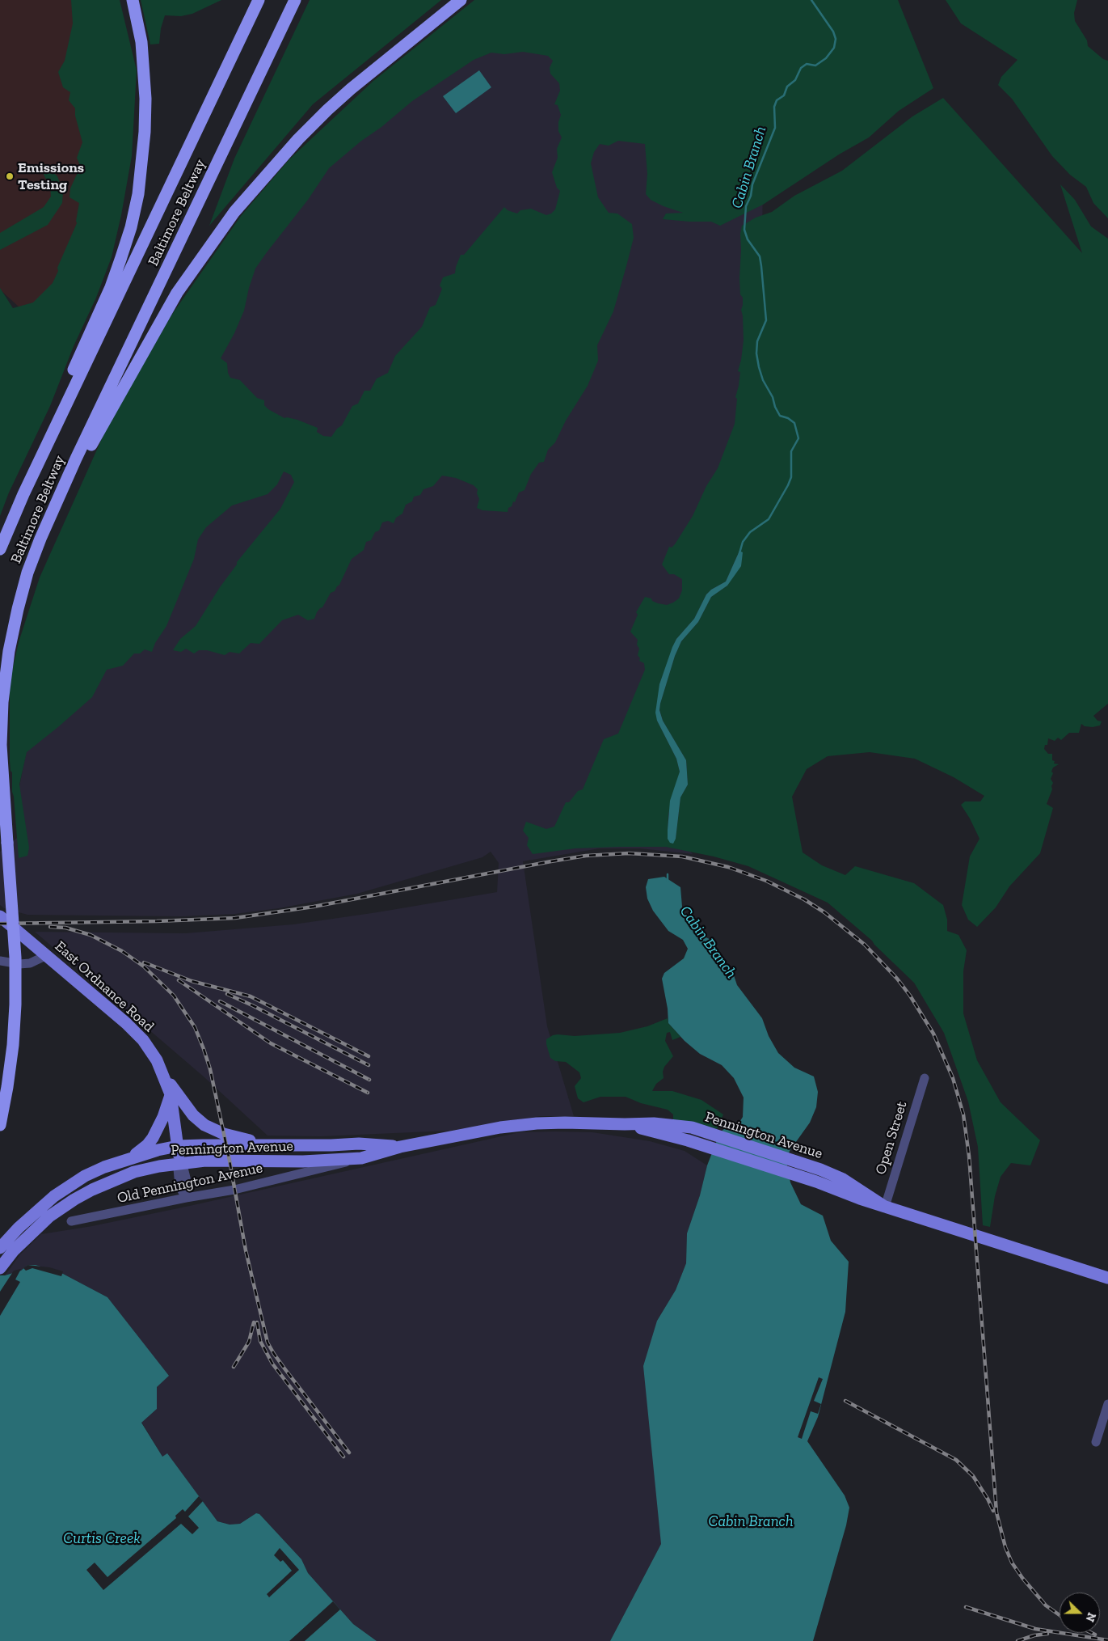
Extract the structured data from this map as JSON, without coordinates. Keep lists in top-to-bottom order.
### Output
{
  "streets": {
    "highway": ["Baltimore Beltway"],
    "main road": ["East Ordnance Road", "Pennington Avenue"],
    "street": ["Open Street", "Old Pennington Avenue"]
  },
  "crossings": [
    ["East Ordnance Road", "Pennington Avenue"],
    ["East Ordnance Road", "Old Pennington Avenue"],
    ["Pennington Avenue", "Open Street"],
    ["Pennington Avenue", "Old Pennington Avenue"]
  ],
  "water": ["Cabin Branch", "Curtis Creek"],
  "places": ["Emissions Testing"],
  "north": "right"
}
